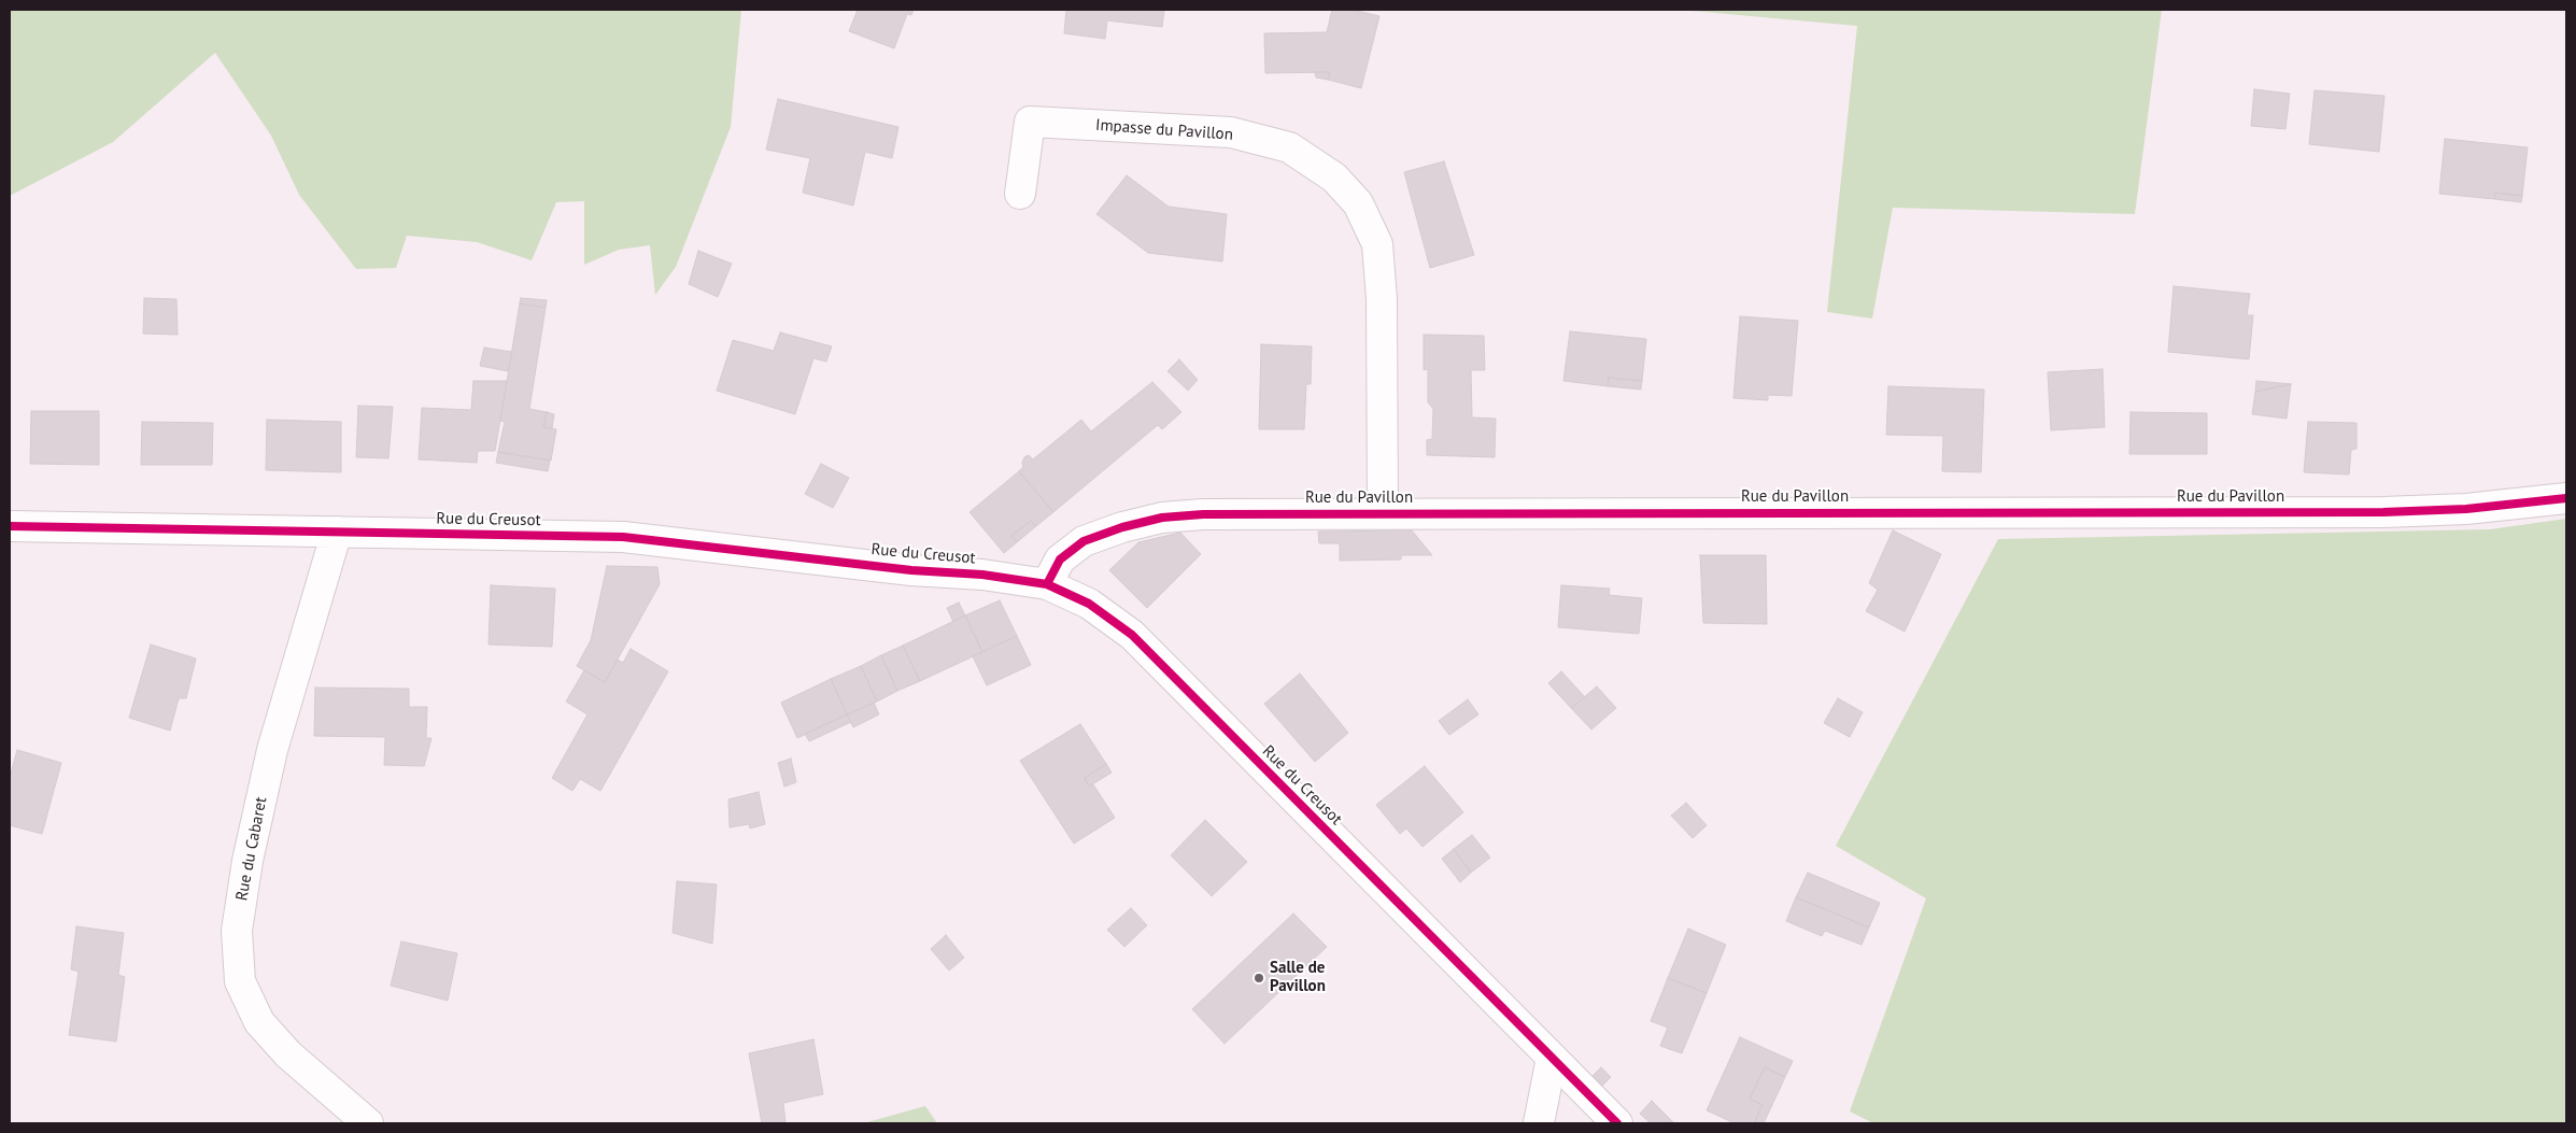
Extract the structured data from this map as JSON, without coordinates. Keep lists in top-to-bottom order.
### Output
{
  "streets": {
    "street": [
      "Impasse du Pavillon",
      "Rue du Pavillon",
      "Rue du Creusot",
      "Rue du Cabaret"
    ]
  },
  "crossings": [
    ["Impasse du Pavillon", "Rue du Pavillon"],
    ["Rue du Pavillon", "Rue du Creusot"],
    ["Rue du Creusot", "Rue du Cabaret"]
  ],
  "places": ["Salle de Pavillon"]
}
